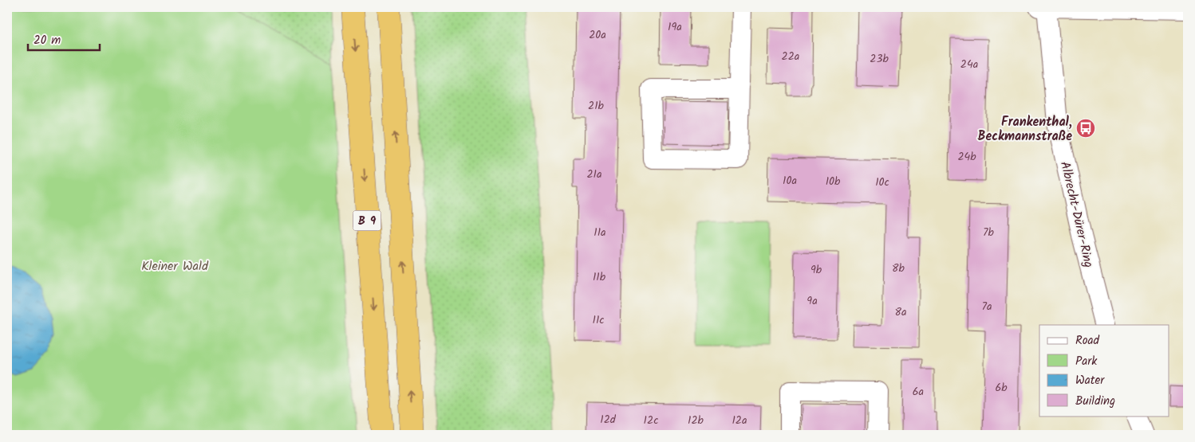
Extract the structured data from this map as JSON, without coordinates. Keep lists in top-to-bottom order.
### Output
{
  "streets": {
    "highway": ["B 9"],
    "street": ["Albrecht-Dürer-Ring"]
  },
  "parks": ["Kleiner Wald"],
  "places": {
    "bus stop": ["Frankenthal, Beckmannstraße"]
  },
  "house_numbers": [
    "19a",
    "20a",
    "22a",
    "23b",
    "24a",
    "21b",
    "24b",
    "21a",
    "10a",
    "10b",
    "10c",
    "11a",
    "7b",
    "8b",
    "9b",
    "11b",
    "9a",
    "7a",
    "8a",
    "11c",
    "6b",
    "6a",
    "12d",
    "12c",
    "12b",
    "12a"
  ],
  "legend": [
    "Road",
    "Park",
    "Water",
    "Building"
  ],
  "scale_bar": "20 m"
}
